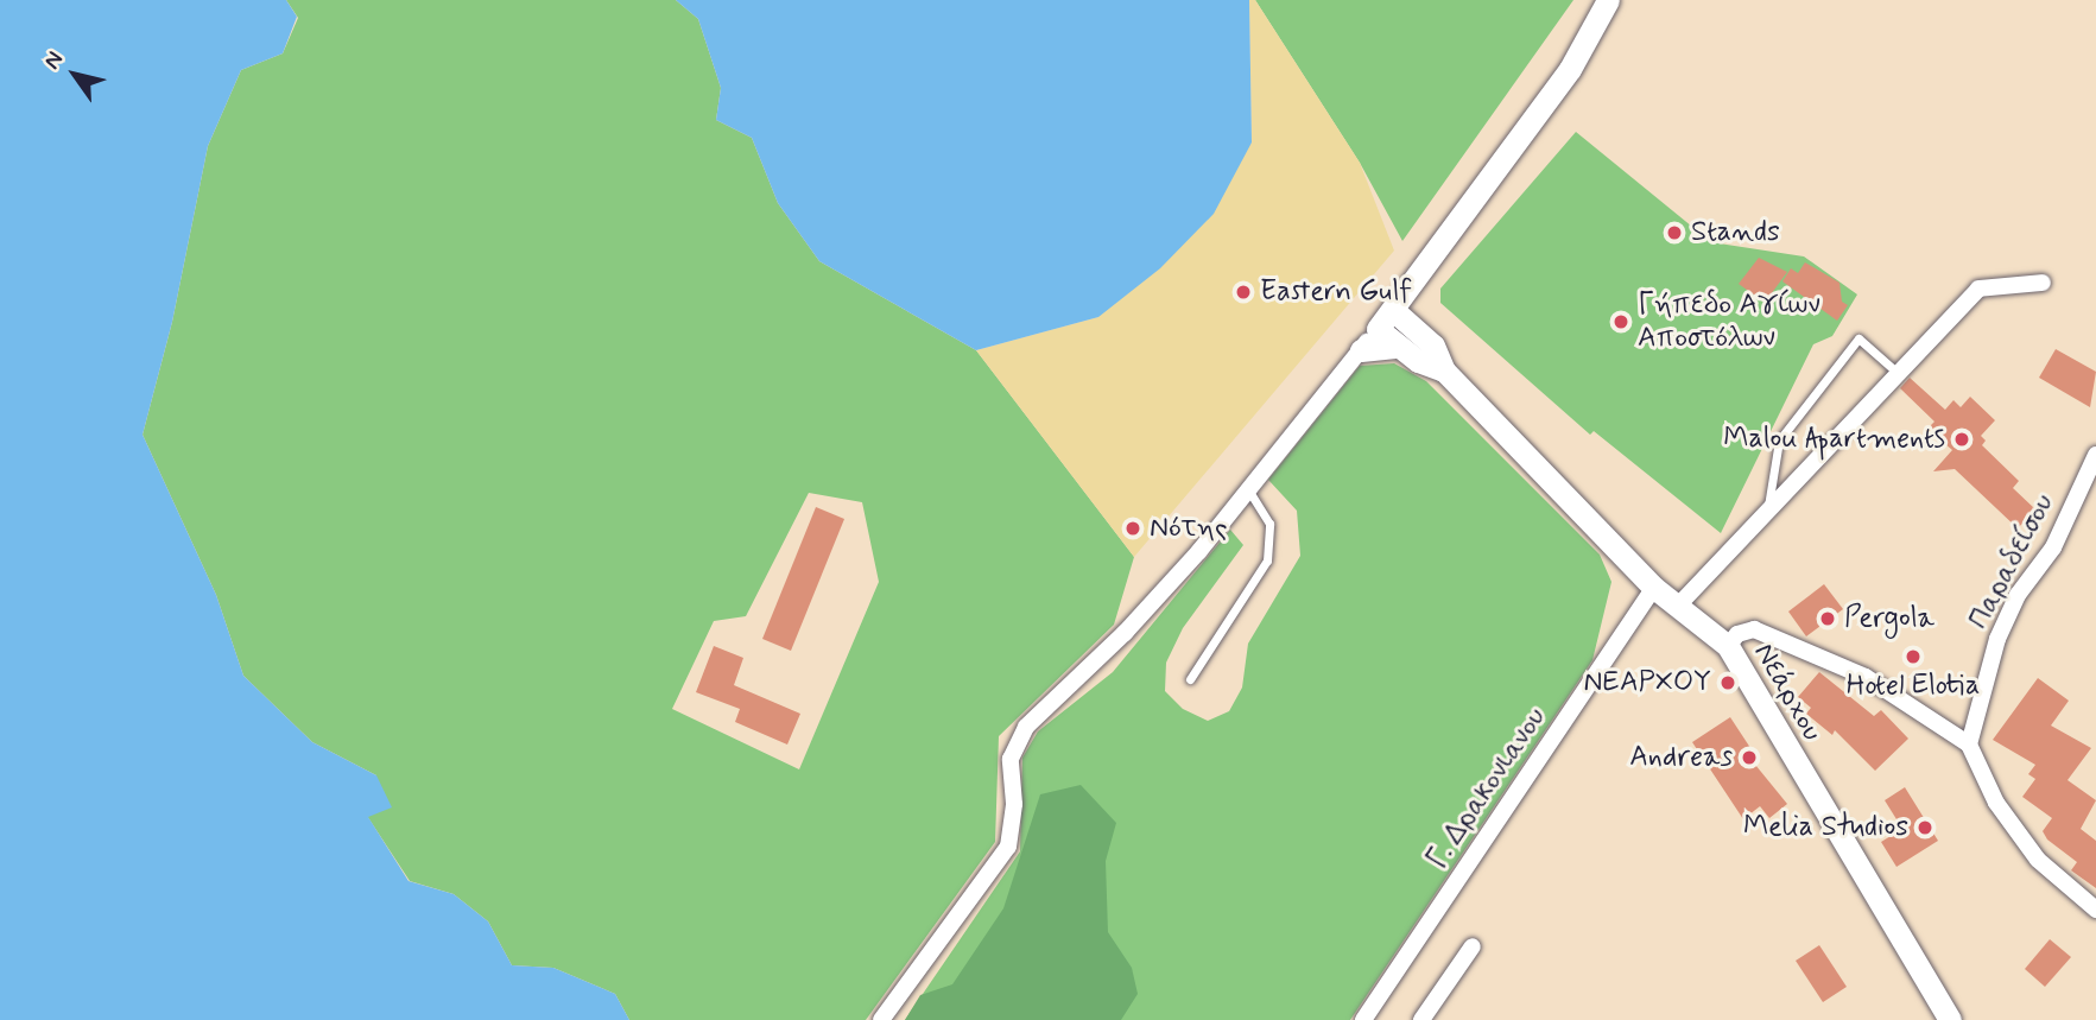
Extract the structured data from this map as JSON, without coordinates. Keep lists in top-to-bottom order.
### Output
{
  "streets": {
    "street": ["Παραδείσου", "Νεάρχου", "Γ. Δρακονιανου"]
  },
  "crossings": [
    ["Νεάρχου", "Γ. Δρακονιανου"]
  ],
  "places": [
    "Stands",
    "Eastern Gulf",
    "Γήπεδο Αγίων Αποστόλων",
    "Malou Apartments",
    "Νότης",
    "Pergola",
    "Hotel Elotia",
    "ΝΕΑΡΧΟΥ",
    "Andreas",
    "Melia Studios"
  ],
  "north": "top left"
}
